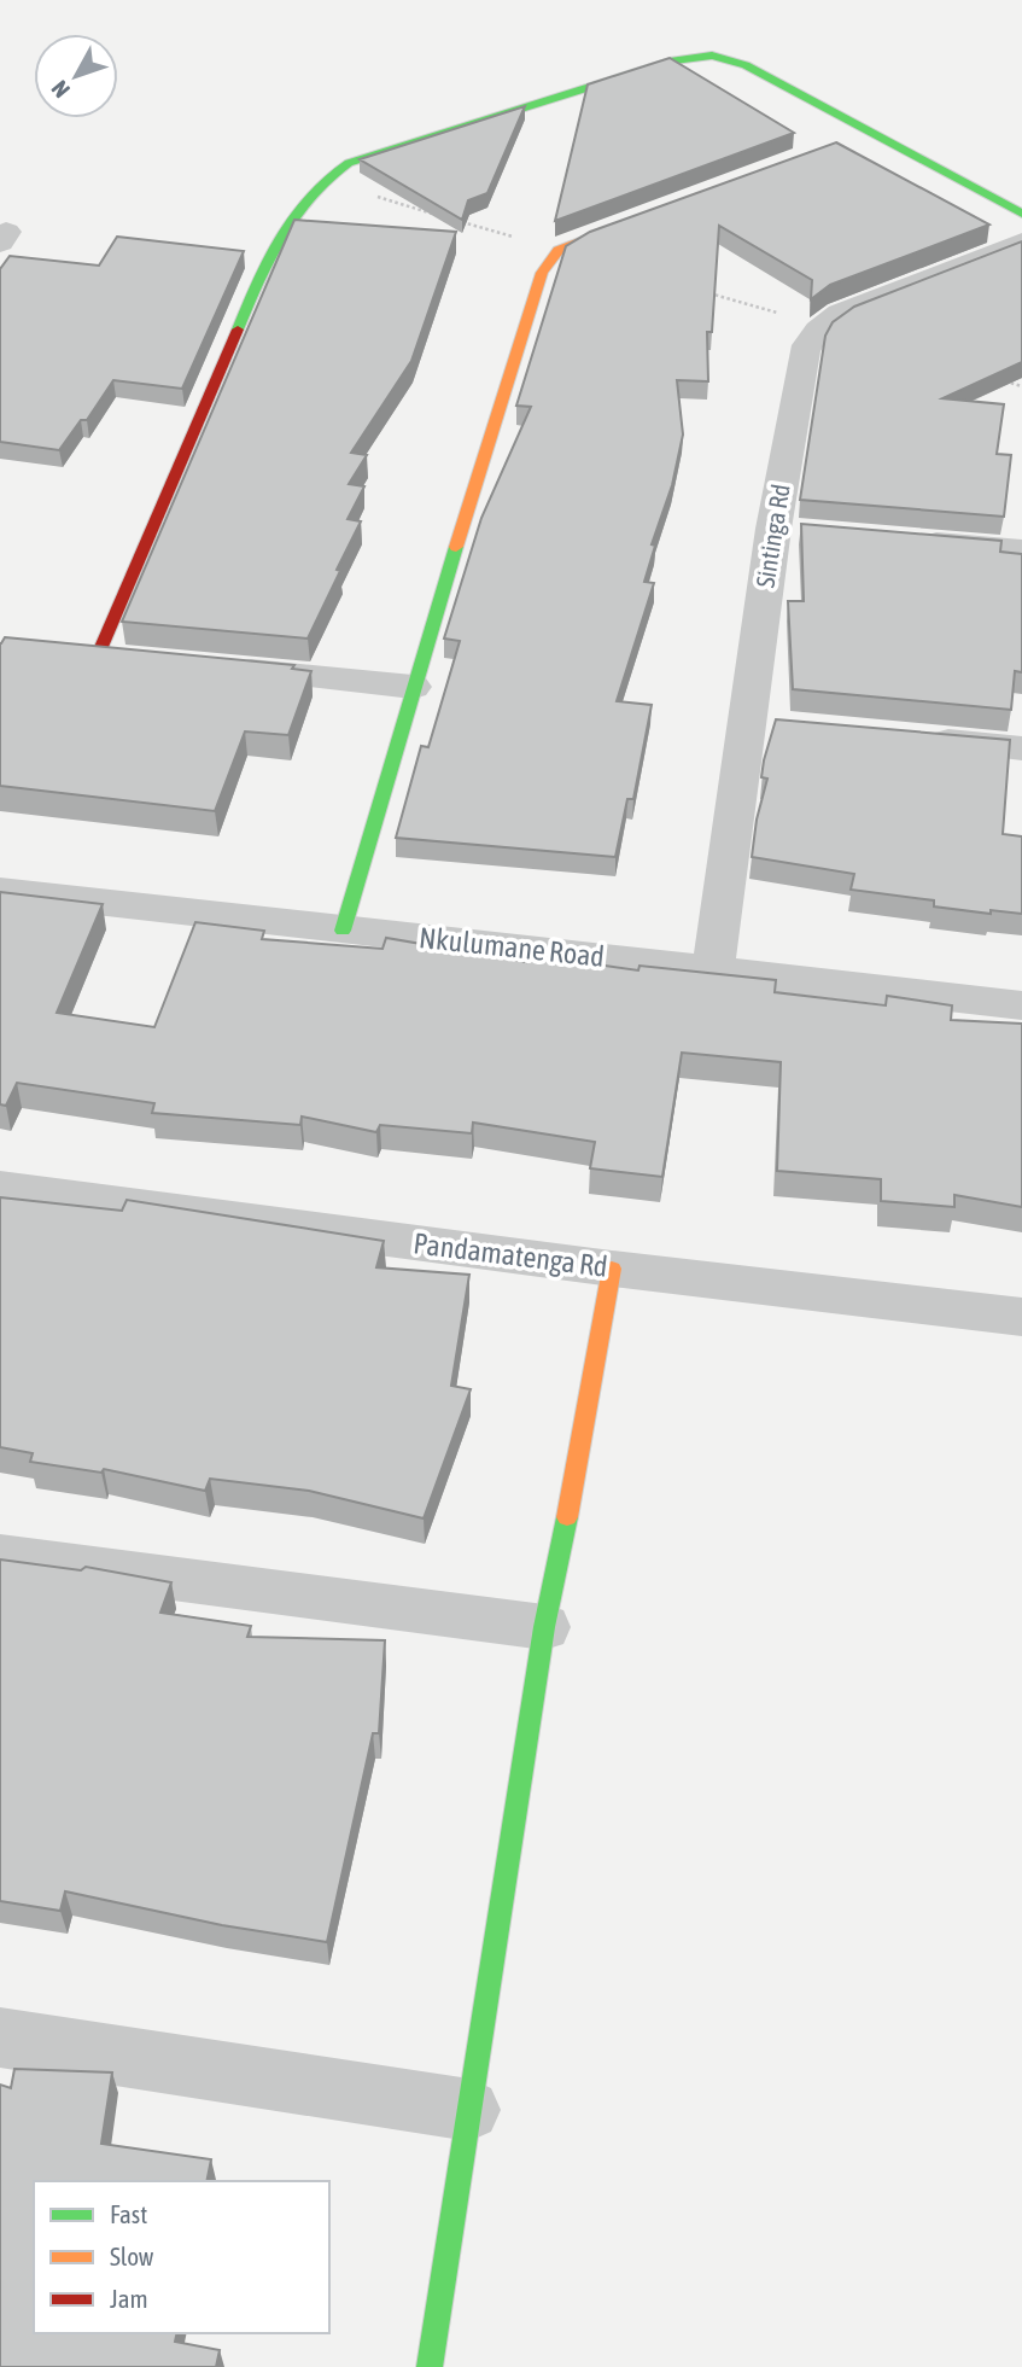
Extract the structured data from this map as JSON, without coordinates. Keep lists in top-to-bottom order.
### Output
{
  "streets": {
    "street": ["Sintinga Rd", "Nkulumane Road", "Pandamatenga Rd"]
  },
  "crossings": [
    ["Sintinga Rd", "Nkulumane Road"]
  ],
  "legend": ["Fast", "Slow", "Jam"],
  "north": "bottom left"
}
